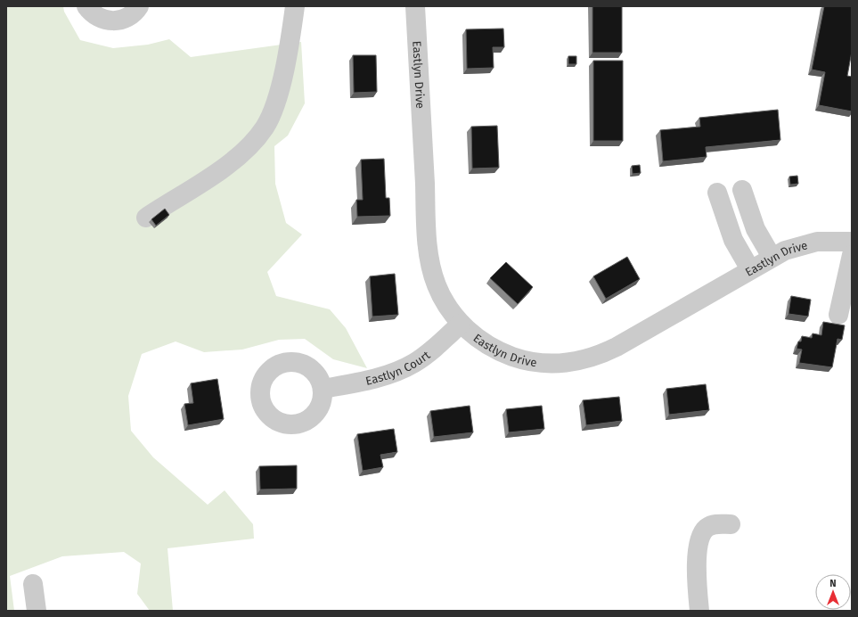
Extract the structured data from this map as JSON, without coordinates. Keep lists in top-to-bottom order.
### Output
{
  "streets": {
    "street": ["Eastlyn Drive", "Eastlyn Court"]
  },
  "crossings": [
    ["Eastlyn Drive", "Eastlyn Court"]
  ],
  "north": "top"
}
